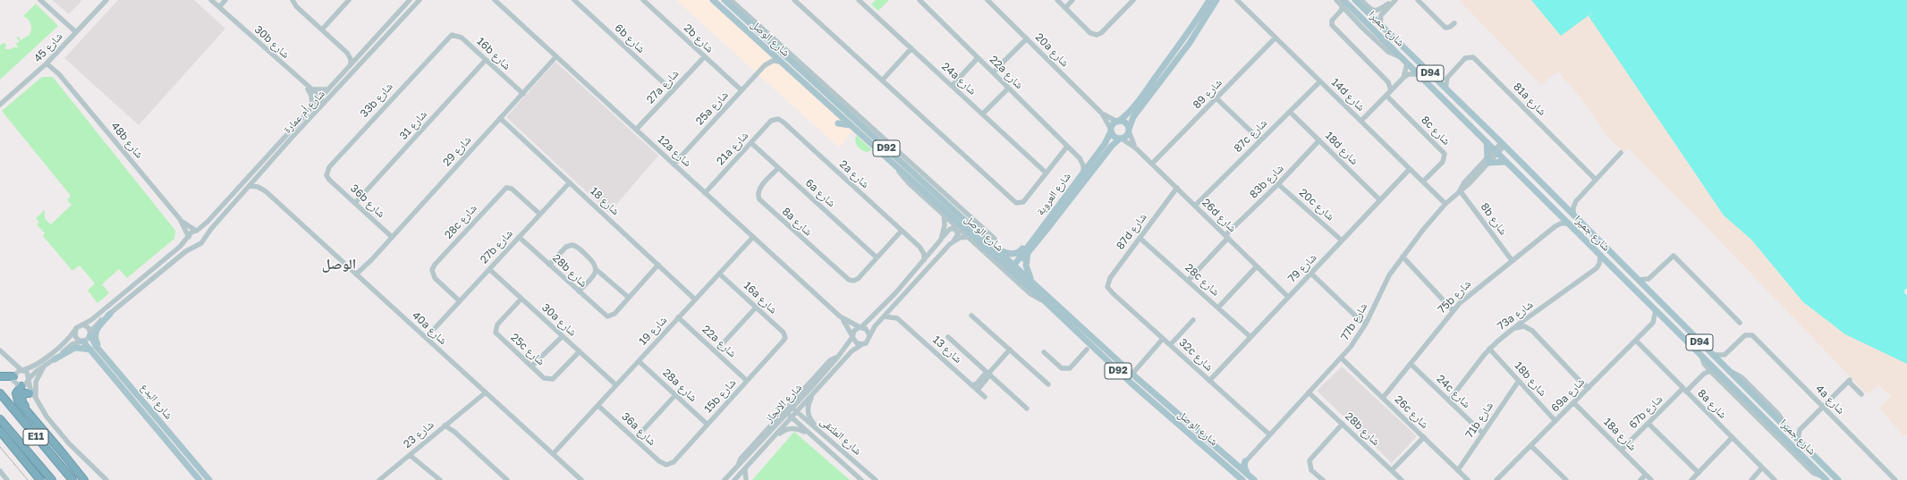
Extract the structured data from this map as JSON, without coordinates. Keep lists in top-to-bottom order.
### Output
{
  "streets": {
    "highway": ["E11"],
    "main road": [
      "شارع جميرا",
      "شارع الوصل",
      "D94",
      "D92",
      "شارع العروبة",
      "شارع البدع"
    ],
    "street": [
      "6b شارع",
      "2b شارع",
      "30b شارع",
      "شارع 45",
      "20a شارع",
      "16b شارع",
      "22a شارع",
      "24a شارع",
      "27a شارع",
      "شارع 89",
      "14d شارع",
      "81a شارع",
      "33b شارع",
      "25a شارع",
      "شارع أم عمارة",
      "شارع 31",
      "8c شارع",
      "87c شارع",
      "48b شارع",
      "21a شارع",
      "18d شارع",
      "شارع 29",
      "12a شارع",
      "2a شارع",
      "83b شارع",
      "6a شارع",
      "36b شارع",
      "شارع 18",
      "20c شارع",
      "26d شارع",
      "8b شارع",
      "28c شارع",
      "8a شارع",
      "87d شارع",
      "27b شارع",
      "شارع 79",
      "28b شارع",
      "75b شارع",
      "16a شارع",
      "73a شارع",
      "30a شارع",
      "77b شارع",
      "40a شارع",
      "شارع 19",
      "25c شارع",
      "شارع 13",
      "32c شارع",
      "18b شارع",
      "28a شارع",
      "24c شارع",
      "69a شارع",
      "15b شارع",
      "4a شارع",
      "شارع الانجاز",
      "26c شارع",
      "67b شارع",
      "71b شارع",
      "36a شارع",
      "شارع 23",
      "18a شارع",
      "شارع الملتقى"
    ]
  },
  "crossings": [
    ["شارع جميرا", "75b شارع"],
    ["شارع جميرا", "73a شارع"],
    ["شارع جميرا", "77b شارع"],
    ["6b شارع", "27a شارع"],
    ["2b شارع", "27a شارع"],
    ["2b شارع", "25a شارع"],
    ["شارع الوصل", "25a شارع"],
    ["شارع الوصل", "شارع العروبة"],
    ["شارع الوصل", "77b شارع"],
    ["30b شارع", "شارع أم عمارة"],
    ["شارع 45", "48b شارع"],
    ["20a شارع", "شارع العروبة"],
    ["20a شارع", "26d شارع"],
    ["16b شارع", "33b شارع"],
    ["16b شارع", "شارع 31"],
    ["16b شارع", "شارع 29"],
    ["22a شارع", "شارع 19"],
    ["22a شارع", "15b شارع"],
    ["27a شارع", "12a شارع"],
    ["شارع 89", "14d شارع"],
    ["شارع 89", "26d شارع"],
    ["14d شارع", "8c شارع"],
    ["14d شارع", "87c شارع"],
    ["14d شارع", "شارع 79"],
    ["14d شارع", "77b شارع"],
    ["33b شارع", "36b شارع"],
    ["25a شارع", "12a شارع"],
    ["شارع أم عمارة", "48b شارع"],
    ["شارع أم عمارة", "40a شارع"],
    ["شارع 31", "36b شارع"],
    ["87c شارع", "18d شارع"],
    ["87c شارع", "26d شارع"],
    ["21a شارع", "12a شارع"],
    ["21a شارع", "2a شارع"],
    ["21a شارع", "6a شارع"],
    ["18d شارع", "83b شارع"],
    ["18d شارع", "شارع 79"],
    ["شارع 29", "12a شارع"],
    ["شارع 29", "36b شارع"],
    ["شارع 29", "شارع 18"],
    ["شارع 29", "40a شارع"],
    ["12a شارع", "شارع 19"],
    ["12a شارع", "شارع الانجاز"],
    ["83b شارع", "20c شارع"],
    ["83b شارع", "26d شارع"],
    ["83b شارع", "28c شارع"],
    ["6a شارع", "8a شارع"],
    ["شارع العروبة", "26d شارع"],
    ["شارع 18", "27b شارع"],
    ["شارع 18", "شارع 19"],
    ["20c شارع", "شارع 79"],
    ["26d شارع", "87d شارع"],
    ["26d شارع", "شارع 79"],
    ["8b شارع", "75b شارع"],
    ["8b شارع", "77b شارع"],
    ["28c شارع", "87d شارع"],
    ["28c شارع", "27b شارع"],
    ["28c شارع", "شارع 79"],
    ["8a شارع", "69a شارع"],
    ["8a شارع", "67b شارع"],
    ["87d شارع", "32c شارع"],
    ["27b شارع", "28b شارع"],
    ["27b شارع", "30a شارع"],
    ["27b شارع", "40a شارع"],
    ["شارع 79", "32c شارع"],
    ["28b شارع", "77b شارع"],
    ["75b شارع", "24c شارع"],
    ["75b شارع", "26c شارع"],
    ["16a شارع", "شارع 19"],
    ["16a شارع", "15b شارع"],
    ["73a شارع", "18b شارع"],
    ["73a شارع", "24c شارع"],
    ["30a شارع", "شارع 19"],
    ["30a شارع", "25c شارع"],
    ["77b شارع", "32c شارع"],
    ["77b شارع", "26c شارع"],
    ["40a شارع", "شارع 19"],
    ["40a شارع", "شارع 23"],
    ["شارع 19", "28a شارع"],
    ["شارع 19", "36a شارع"],
    ["18b شارع", "69a شارع"],
    ["18b شارع", "71b شارع"],
    ["28a شارع", "15b شارع"],
    ["24c شارع", "71b شارع"],
    ["69a شارع", "18a شارع"],
    ["15b شارع", "36a شارع"],
    ["شارع الانجاز", "شارع الملتقى"],
    ["26c شارع", "71b شارع"],
    ["67b شارع", "18a شارع"]
  ],
  "districts": ["الوصل"]
}
